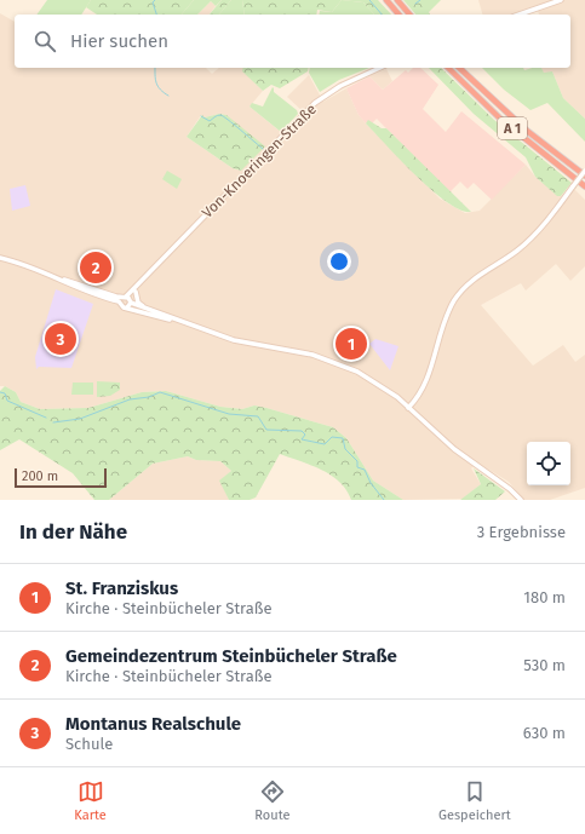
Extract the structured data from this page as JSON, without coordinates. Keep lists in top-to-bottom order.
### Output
{
  "streets": {
    "highway": ["A 1"],
    "street": ["Von-Knoeringen-Straße"]
  },
  "scale_bar": "200 m",
  "page": {
    "search": "Hier suchen",
    "pins": ["2", "3", "1"],
    "scale": "200 m",
    "heading": ["In der Nähe", "3 Ergebnisse"],
    "list": [
      {
        "mark": "1",
        "name": "St. Franziskus",
        "note": "Kirche · Steinbücheler Straße",
        "value": "180 m"
      },
      {
        "mark": "2",
        "name": "Gemeindezentrum Steinbücheler Straße",
        "note": "Kirche · Steinbücheler Straße",
        "value": "530 m"
      },
      {
        "mark": "3",
        "name": "Montanus Realschule",
        "note": "Schule",
        "value": "630 m"
      }
    ],
    "nav": ["Karte", "Route", "Gespeichert"]
  }
}
